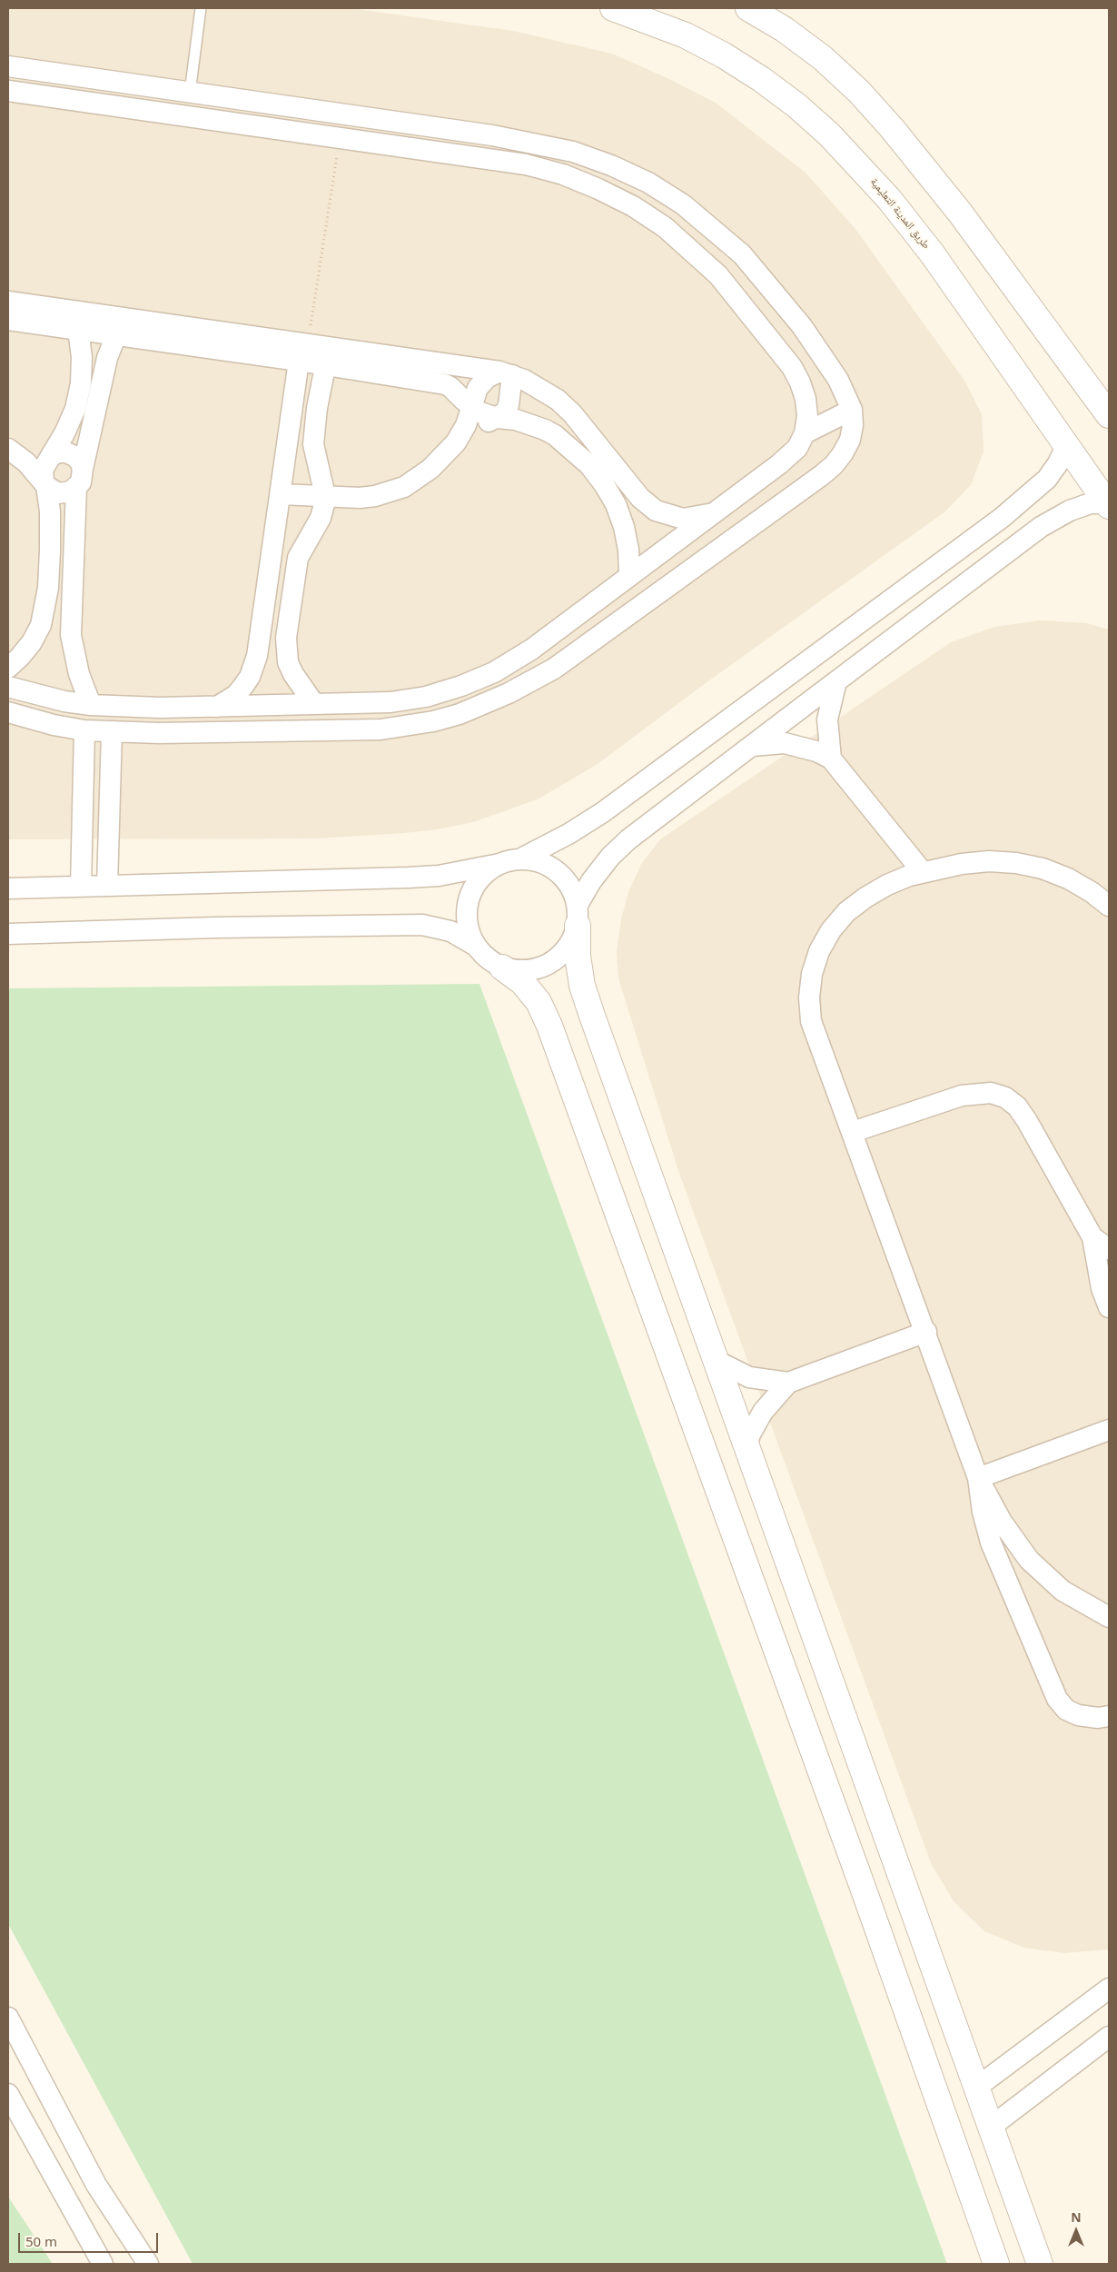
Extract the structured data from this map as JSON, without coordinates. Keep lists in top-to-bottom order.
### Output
{
  "streets": {
    "street": ["طريق المدينة التعليمية"]
  },
  "scale_bar": "50 m",
  "north": "top"
}
